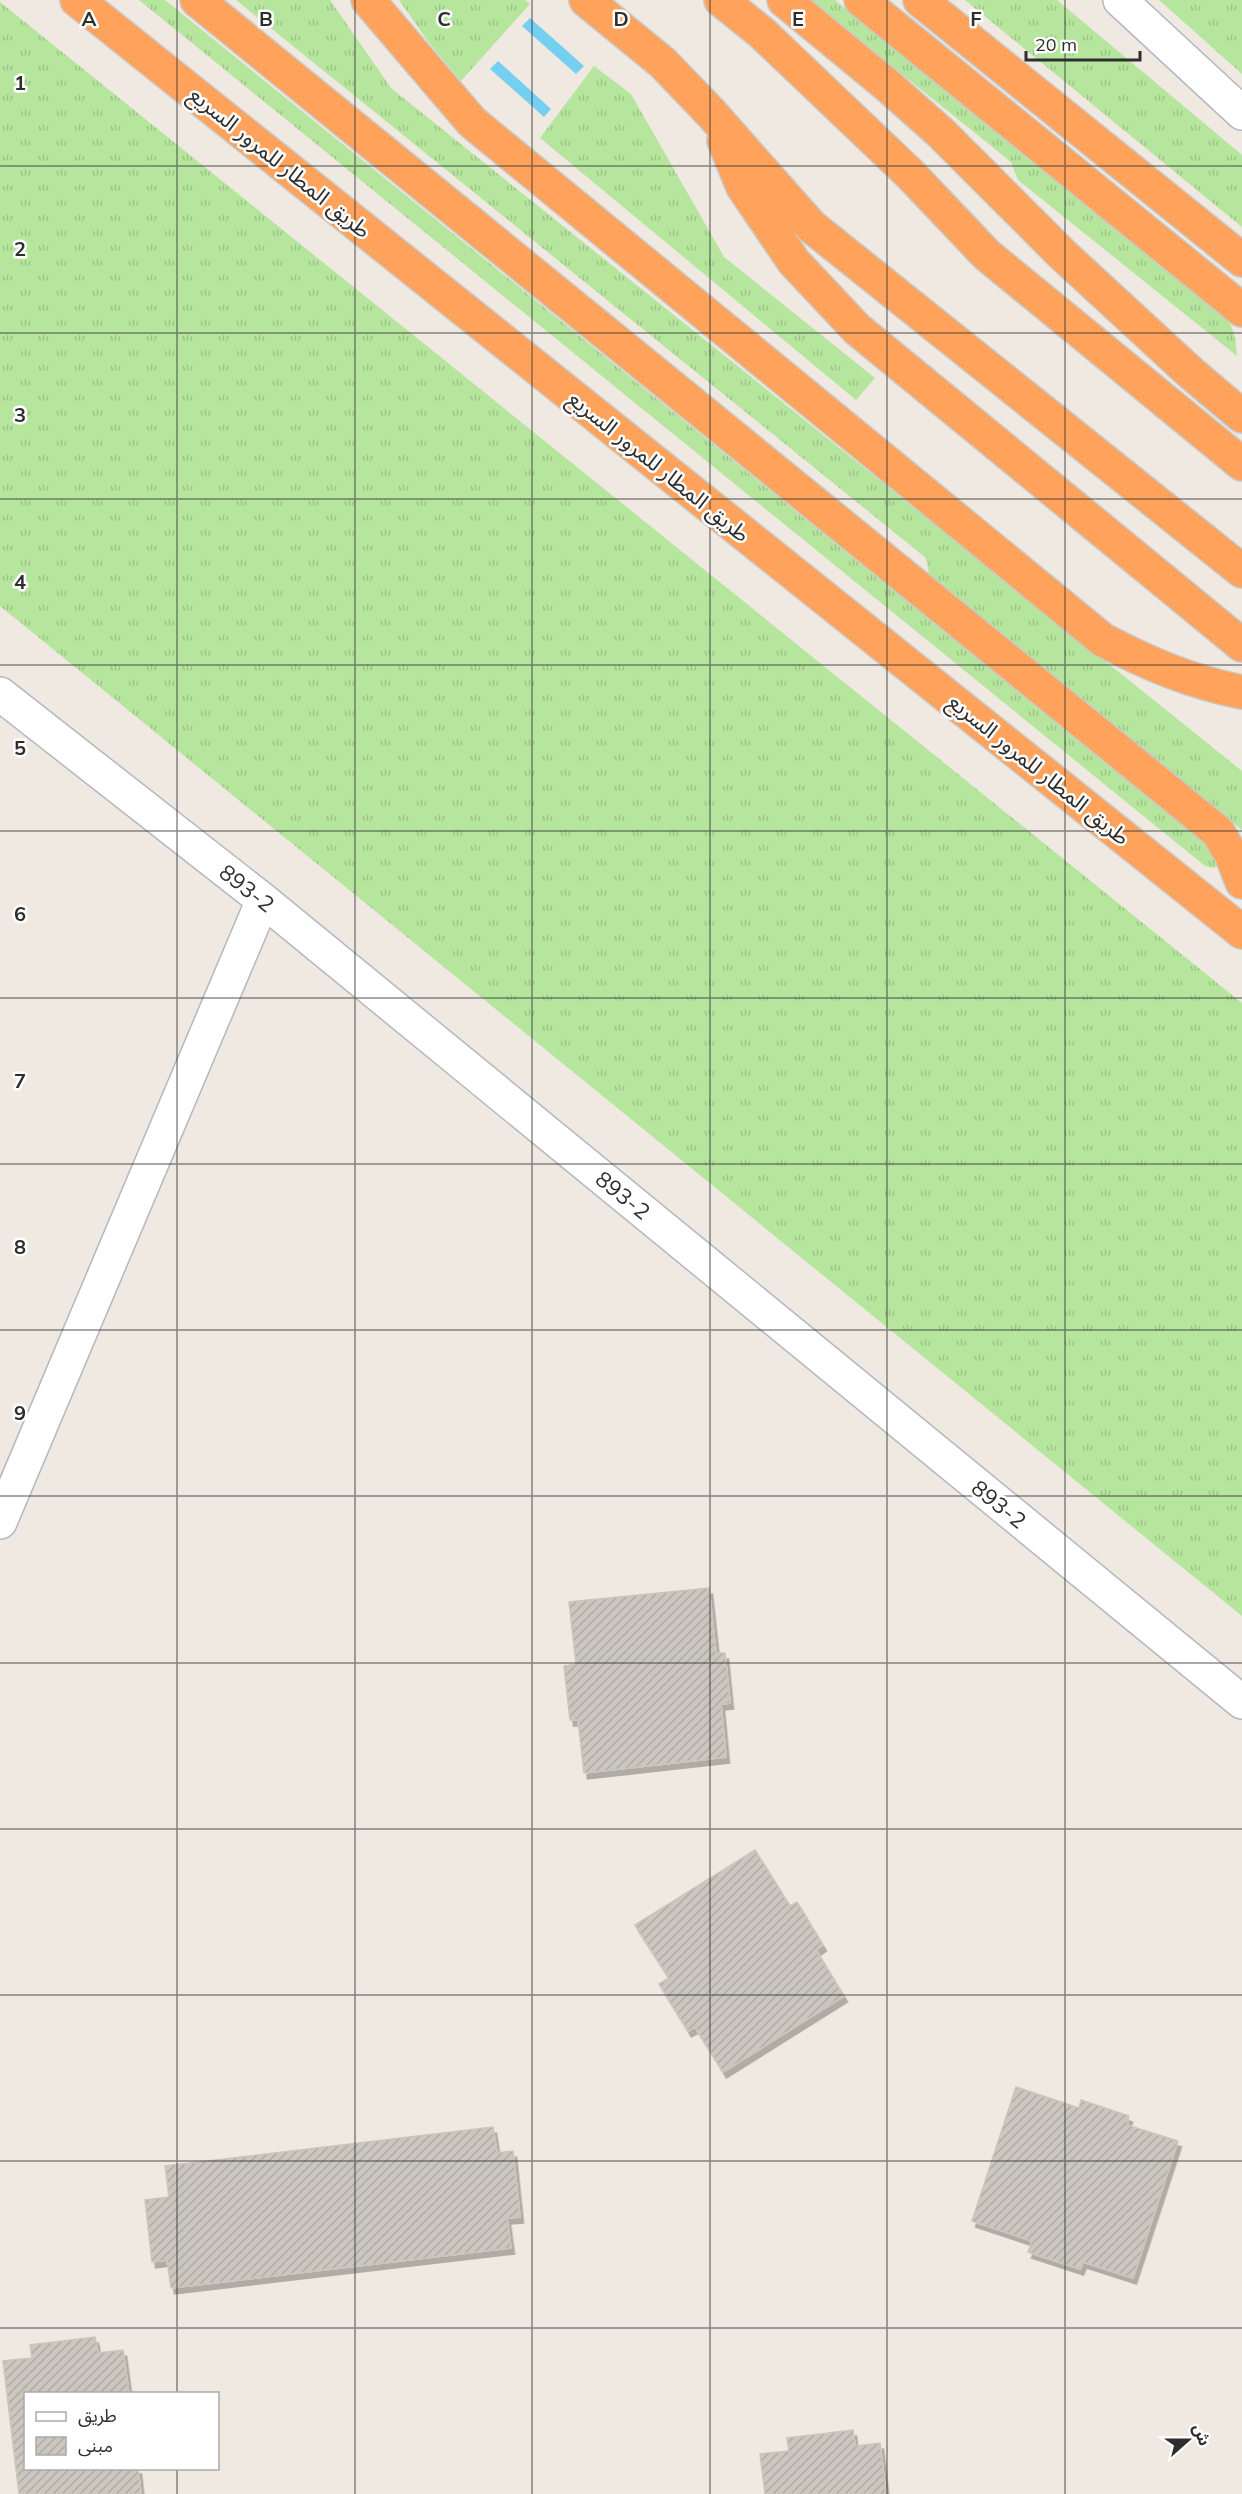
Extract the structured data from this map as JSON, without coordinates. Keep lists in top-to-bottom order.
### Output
{
  "streets": {
    "highway": ["طريق المطار للمرور السريع"],
    "street": ["893-2"]
  },
  "legend": ["طريق", "مبنى"],
  "scale_bar": "20 m",
  "north": "right",
  "grid": {
    "columns": [
      "A",
      "B",
      "C",
      "D",
      "E",
      "F"
    ],
    "rows": [
      "1",
      "2",
      "3",
      "4",
      "5",
      "6",
      "7",
      "8",
      "9"
    ]
  }
}
